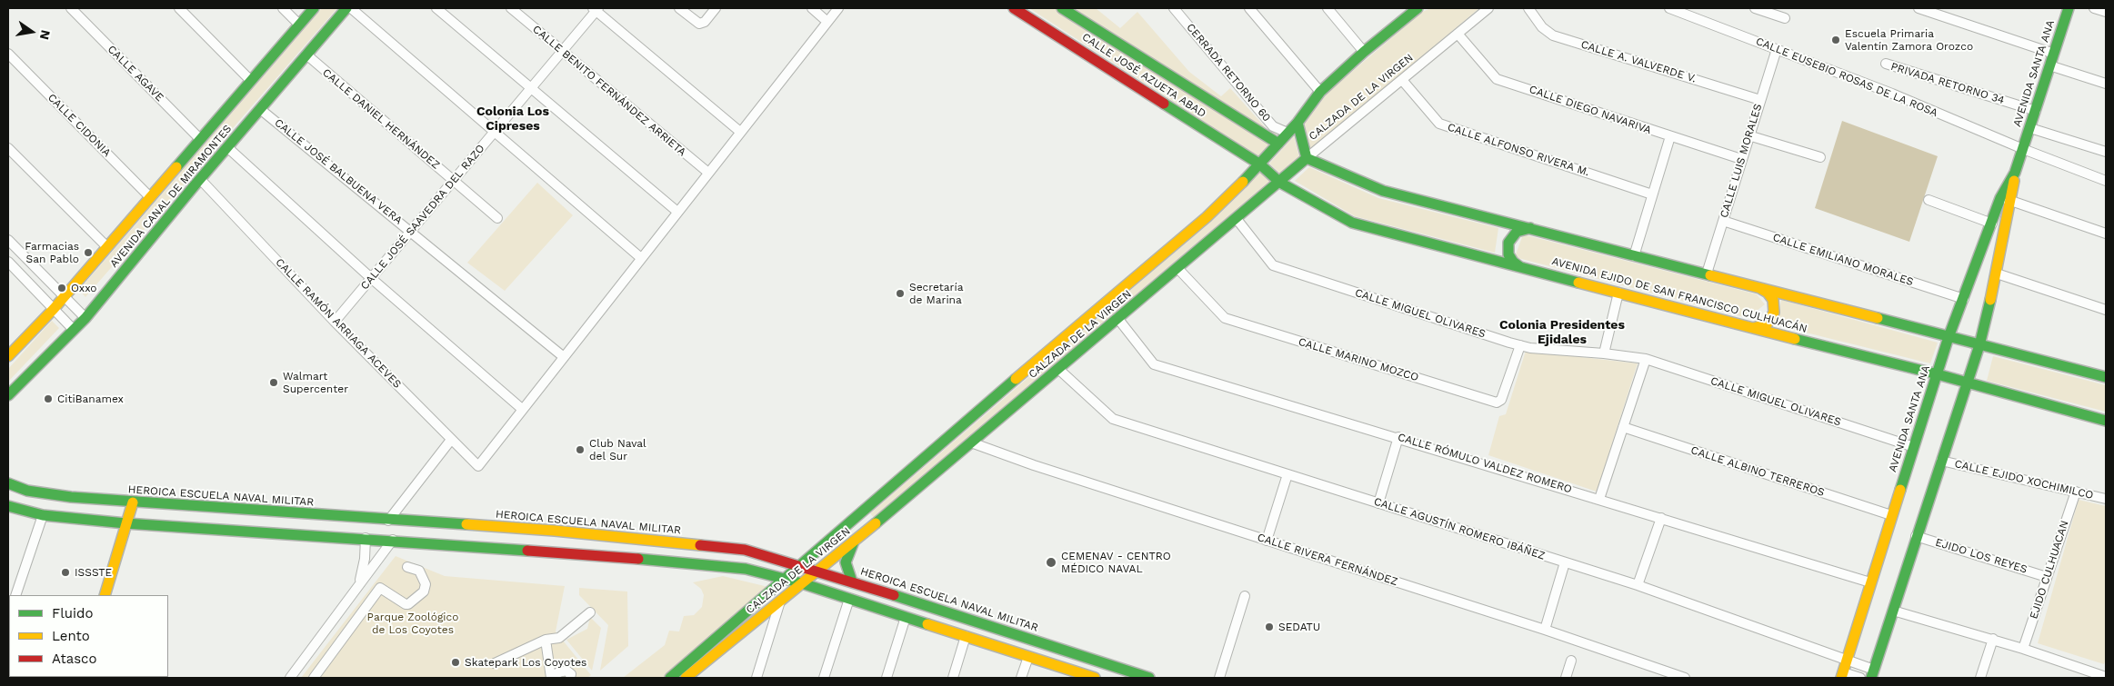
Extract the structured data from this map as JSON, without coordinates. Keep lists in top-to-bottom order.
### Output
{
  "streets": {
    "main road": [
      "AVENIDA SANTA ANA",
      "CALLE JOSÉ AZUETA ABAD",
      "CALZADA DE LA VIRGEN",
      "AVENIDA CANAL DE MIRAMONTES",
      "AVENIDA EJIDO DE SAN FRANCISCO CULHUACÁN",
      "HEROICA ESCUELA NAVAL MILITAR"
    ],
    "street": [
      "CALLE A. VALVERDE V.",
      "CERRADA RETORNO 60",
      "CALLE AGAVE",
      "CALLE EUSEBIO ROSAS DE LA ROSA",
      "PRIVADA RETORNO 34",
      "CALLE BENITO FERNÁNDEZ ARRIETA",
      "CALLE DIEGO NAVARIVA",
      "CALLE DANIEL HERNÁNDEZ",
      "CALLE CIDONIA",
      "CALLE ALFONSO RIVERA M.",
      "CALLE LUIS MORALES",
      "CALLE JOSÉ BALBUENA VERA",
      "CALLE JOSÉ SAAVEDRA DEL RAZO",
      "CALLE EMILIANO MORALES",
      "CALLE MIGUEL OLIVARES",
      "CALLE RAMÓN ARRIAGA ACEVES",
      "CALLE MARINO MOZCO",
      "CALLE RÓMULO VALDEZ ROMERO",
      "CALLE ALBINO TERREROS",
      "CALLE EJIDO XOCHIMILCO",
      "CALLE AGUSTÍN ROMERO IBÁÑEZ",
      "EJIDO LOS REYES",
      "CALLE RIVERA FERNÁNDEZ",
      "EJIDO CULHUACAN"
    ]
  },
  "crossings": [
    ["CALLE A. VALVERDE V.", "CALLE LUIS MORALES"],
    ["CERRADA RETORNO 60", "CALZADA DE LA VIRGEN"],
    ["CALLE AGAVE", "AVENIDA CANAL DE MIRAMONTES"],
    ["AVENIDA SANTA ANA", "CALLE EUSEBIO ROSAS DE LA ROSA"],
    ["AVENIDA SANTA ANA", "PRIVADA RETORNO 34"],
    ["AVENIDA SANTA ANA", "CALLE EMILIANO MORALES"],
    ["AVENIDA SANTA ANA", "AVENIDA EJIDO DE SAN FRANCISCO CULHUACÁN"],
    ["AVENIDA SANTA ANA", "CALLE MIGUEL OLIVARES"],
    ["AVENIDA SANTA ANA", "CALLE RÓMULO VALDEZ ROMERO"],
    ["AVENIDA SANTA ANA", "CALLE ALBINO TERREROS"],
    ["AVENIDA SANTA ANA", "CALLE EJIDO XOCHIMILCO"],
    ["AVENIDA SANTA ANA", "CALLE AGUSTÍN ROMERO IBÁÑEZ"],
    ["AVENIDA SANTA ANA", "EJIDO LOS REYES"],
    ["CALLE JOSÉ AZUETA ABAD", "CALZADA DE LA VIRGEN"],
    ["CALLE JOSÉ AZUETA ABAD", "AVENIDA EJIDO DE SAN FRANCISCO CULHUACÁN"],
    ["CALLE EUSEBIO ROSAS DE LA ROSA", "CALLE LUIS MORALES"],
    ["CALLE BENITO FERNÁNDEZ ARRIETA", "CALLE JOSÉ SAAVEDRA DEL RAZO"],
    ["CALZADA DE LA VIRGEN", "CALLE DIEGO NAVARIVA"],
    ["CALZADA DE LA VIRGEN", "CALLE ALFONSO RIVERA M."],
    ["CALZADA DE LA VIRGEN", "AVENIDA EJIDO DE SAN FRANCISCO CULHUACÁN"],
    ["CALZADA DE LA VIRGEN", "CALLE MIGUEL OLIVARES"],
    ["CALZADA DE LA VIRGEN", "CALLE MARINO MOZCO"],
    ["CALZADA DE LA VIRGEN", "CALLE RÓMULO VALDEZ ROMERO"],
    ["CALZADA DE LA VIRGEN", "HEROICA ESCUELA NAVAL MILITAR"],
    ["CALZADA DE LA VIRGEN", "CALLE AGUSTÍN ROMERO IBÁÑEZ"],
    ["CALZADA DE LA VIRGEN", "CALLE RIVERA FERNÁNDEZ"],
    ["CALLE DIEGO NAVARIVA", "CALLE LUIS MORALES"],
    ["CALLE DANIEL HERNÁNDEZ", "AVENIDA CANAL DE MIRAMONTES"],
    ["CALLE DANIEL HERNÁNDEZ", "CALLE JOSÉ SAAVEDRA DEL RAZO"],
    ["CALLE CIDONIA", "AVENIDA CANAL DE MIRAMONTES"],
    ["CALLE LUIS MORALES", "CALLE EMILIANO MORALES"],
    ["CALLE JOSÉ BALBUENA VERA", "AVENIDA CANAL DE MIRAMONTES"],
    ["CALLE JOSÉ BALBUENA VERA", "CALLE JOSÉ SAAVEDRA DEL RAZO"],
    ["AVENIDA CANAL DE MIRAMONTES", "CALLE RAMÓN ARRIAGA ACEVES"],
    ["CALLE JOSÉ SAAVEDRA DEL RAZO", "CALLE RAMÓN ARRIAGA ACEVES"],
    ["CALLE MIGUEL OLIVARES", "CALLE MARINO MOZCO"],
    ["CALLE EJIDO XOCHIMILCO", "EJIDO CULHUACAN"],
    ["EJIDO LOS REYES", "EJIDO CULHUACAN"]
  ],
  "districts": ["Colonia Los Cipreses", "Colonia Presidentes Ejidales"],
  "parks": ["Parque Zoológico de Los Coyotes"],
  "places": [
    "Escuela Primaria Valentín Zamora Orozco",
    "Farmacias San Pablo",
    "Oxxo",
    "Secretaría de Marina",
    "Walmart Supercenter",
    "CitiBanamex",
    "Club Naval del Sur",
    "CEMENAV - CENTRO MÉDICO NAVAL",
    "ISSSTE",
    "SEDATU",
    "Skatepark Los Coyotes"
  ],
  "legend": ["Fluido", "Lento", "Atasco"],
  "north": "right"
}
